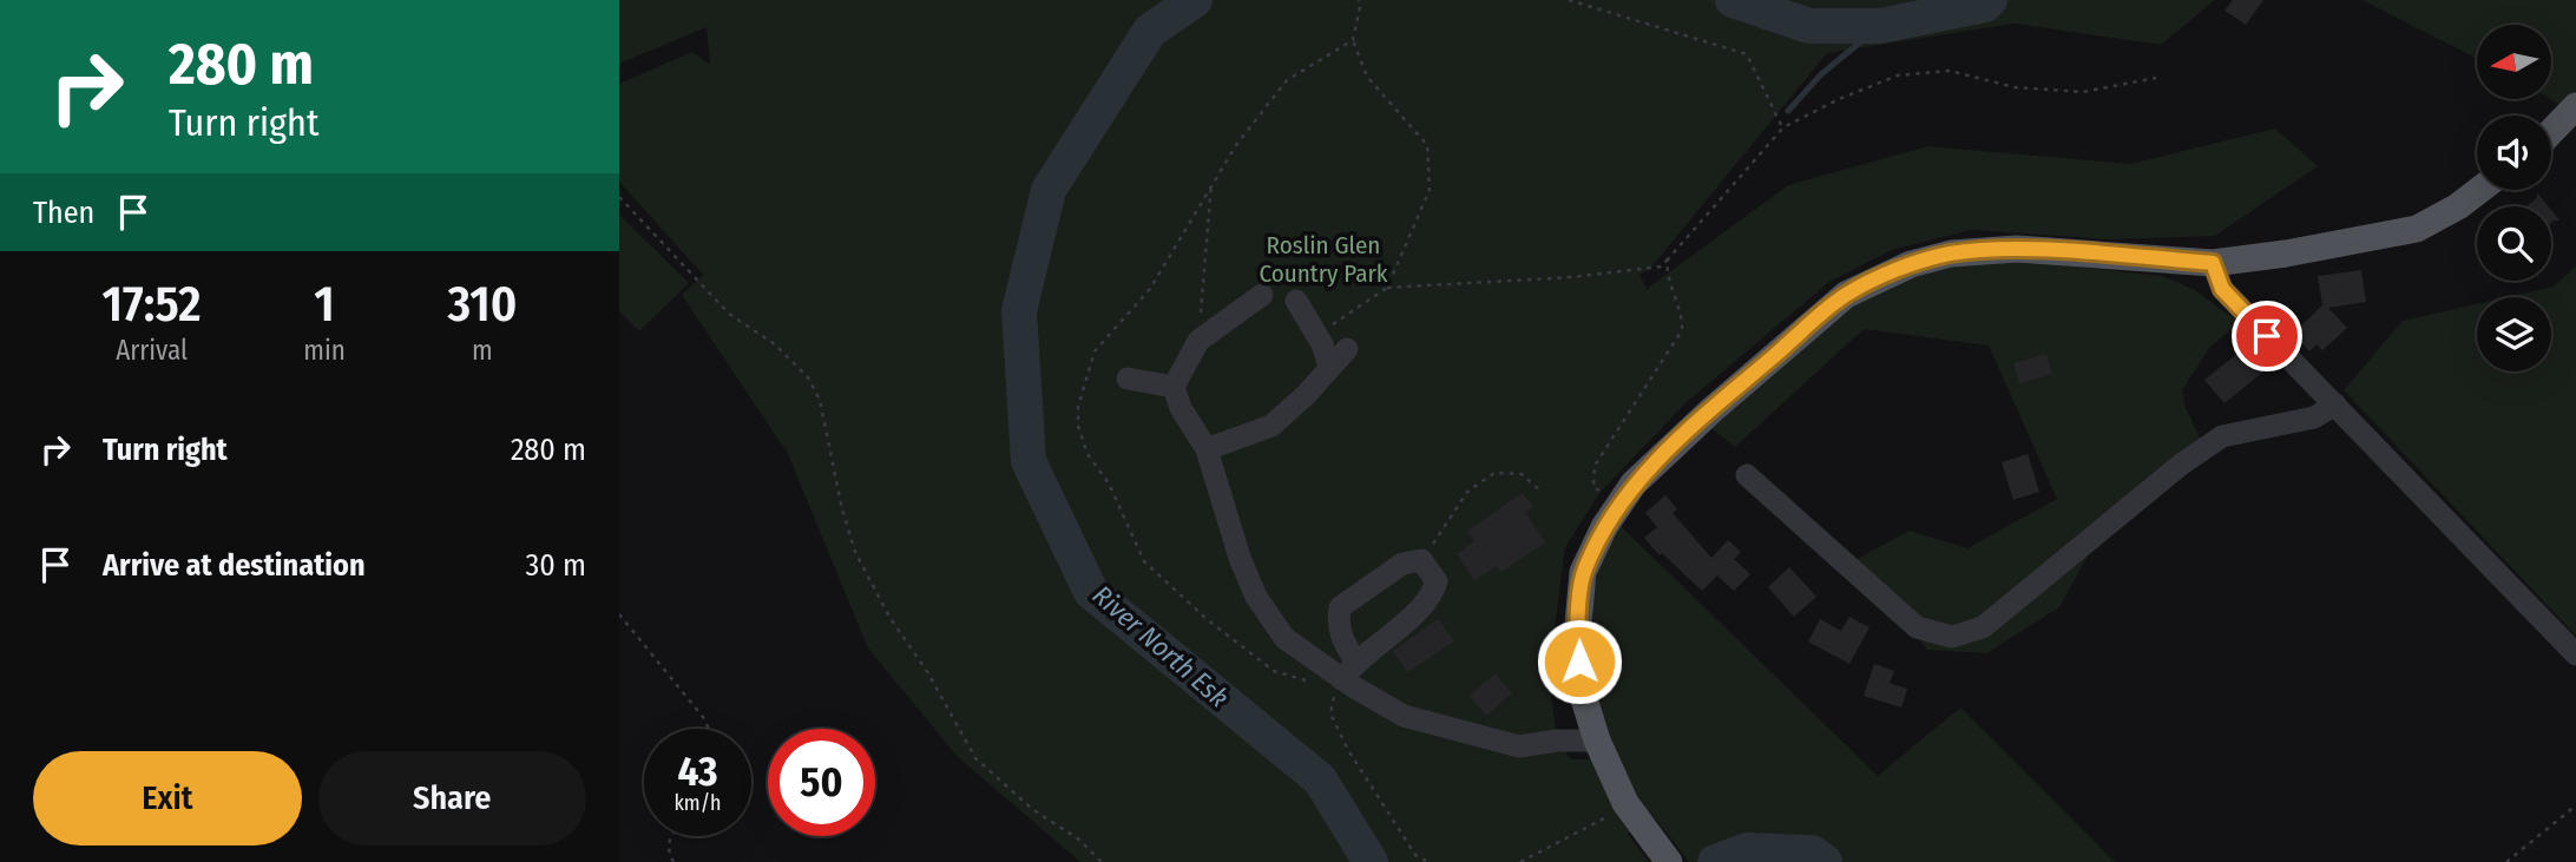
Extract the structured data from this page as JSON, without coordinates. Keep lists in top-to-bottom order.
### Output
{
  "water": ["River North Esk"],
  "parks": ["Roslin Glen Country Park"],
  "north": "left",
  "page": {
    "turn": ["280 m", "Turn right"],
    "then": "Then",
    "eta": [
      "17:52",
      "Arrival",
      "1",
      "min",
      "310",
      "m"
    ],
    "list": [
      {
        "name": "Turn right",
        "value": "280 m"
      },
      {
        "name": "Arrive at destination",
        "value": "30 m"
      }
    ],
    "speed": "43 km/h",
    "limit": "50",
    "buttons": ["Exit", "Share"]
  }
}
